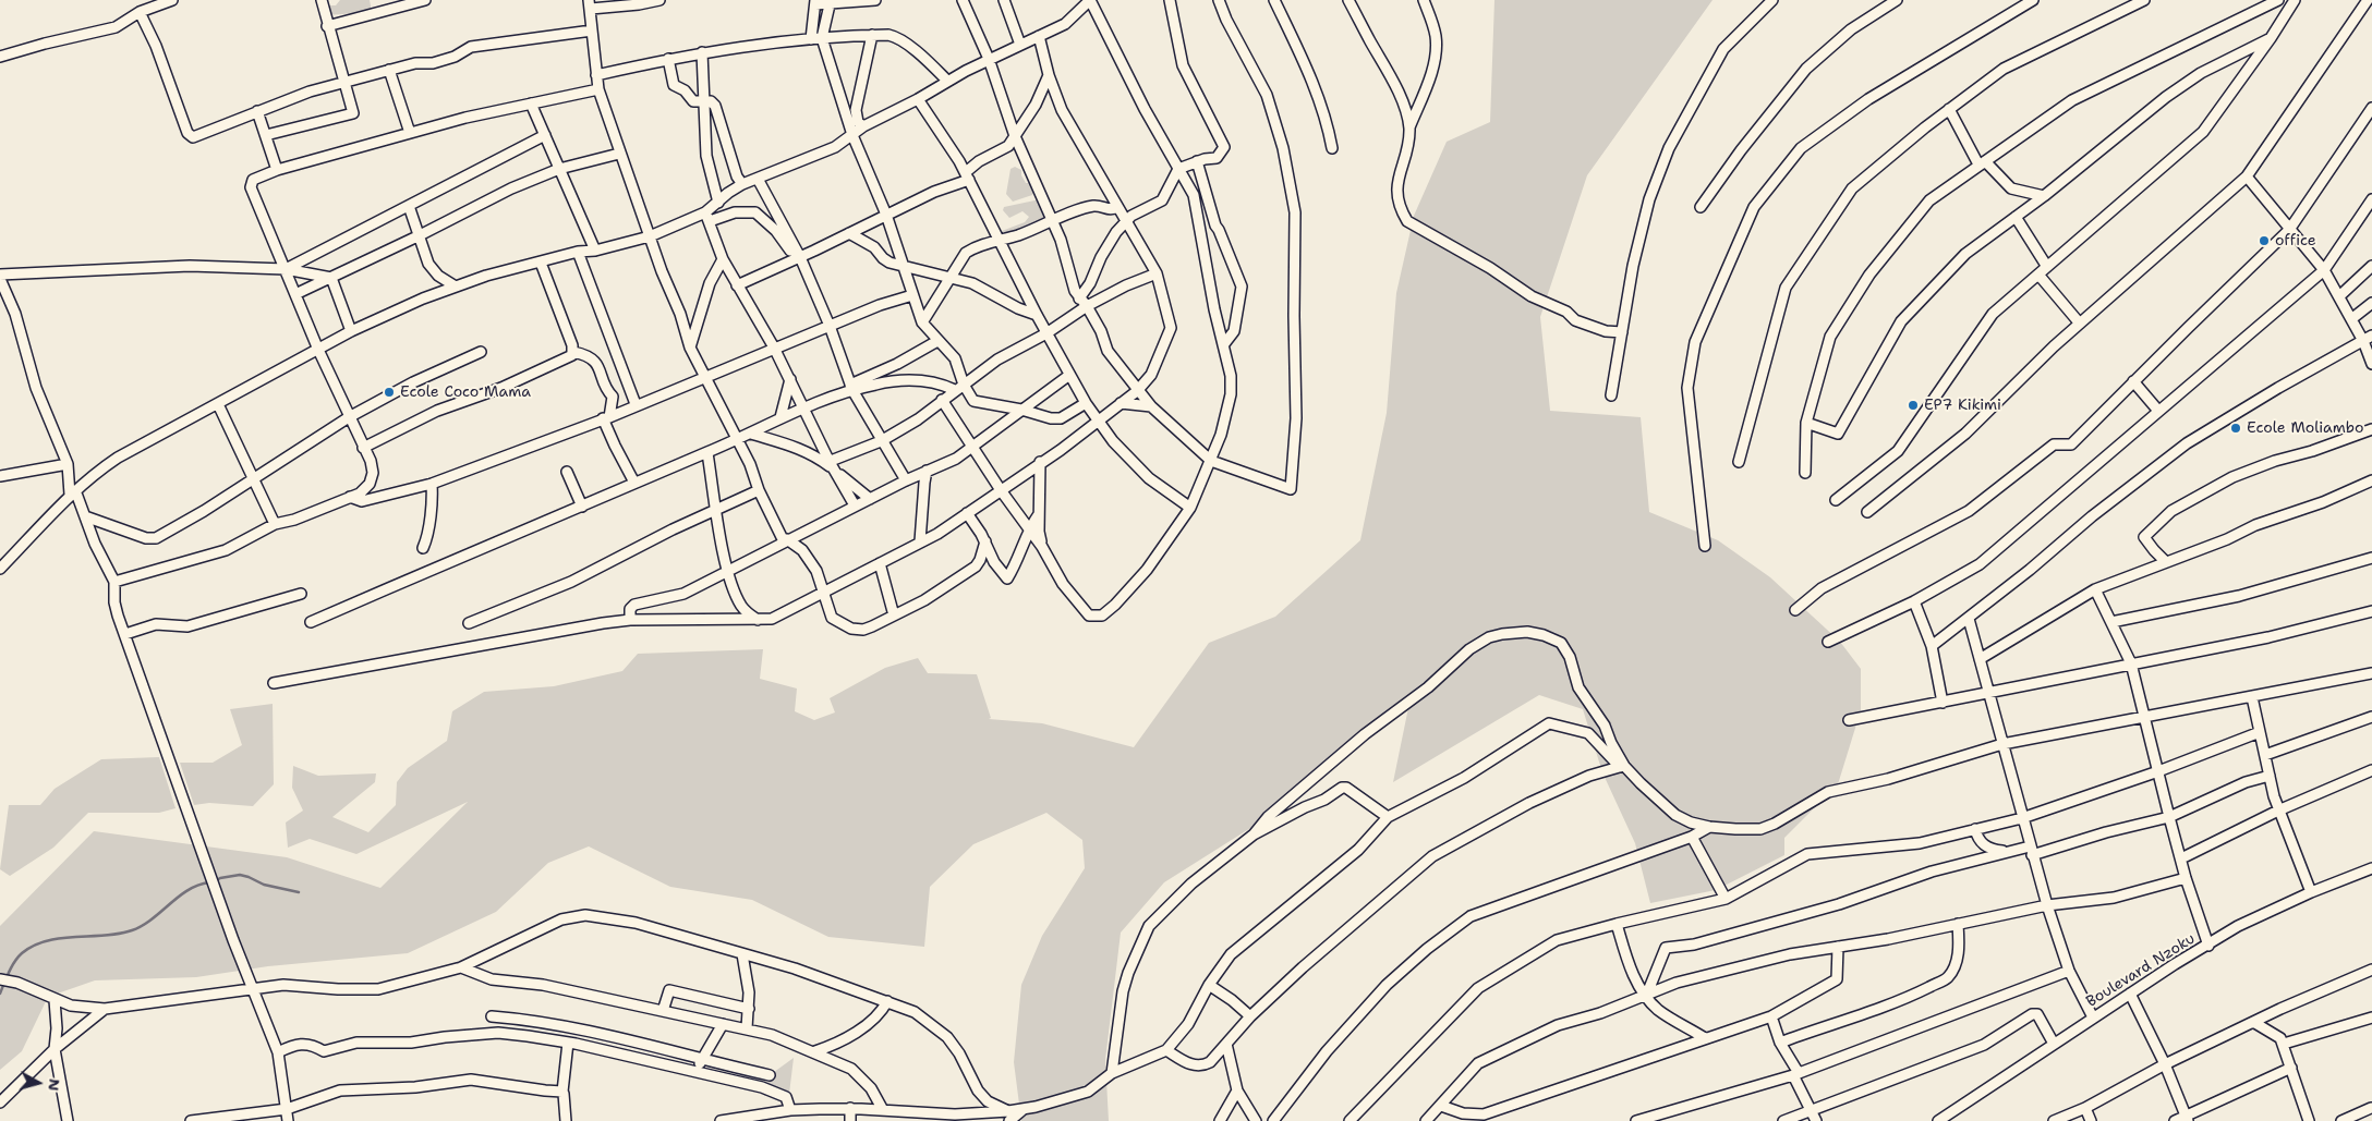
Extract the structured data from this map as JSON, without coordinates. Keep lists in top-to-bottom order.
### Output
{
  "streets": {
    "street": ["Boulevard Nzoku"]
  },
  "places": [
    "office",
    "Ecole Coco Mama",
    "EP7 Kikimi",
    "Ecole Moliambo"
  ],
  "north": "right"
}
